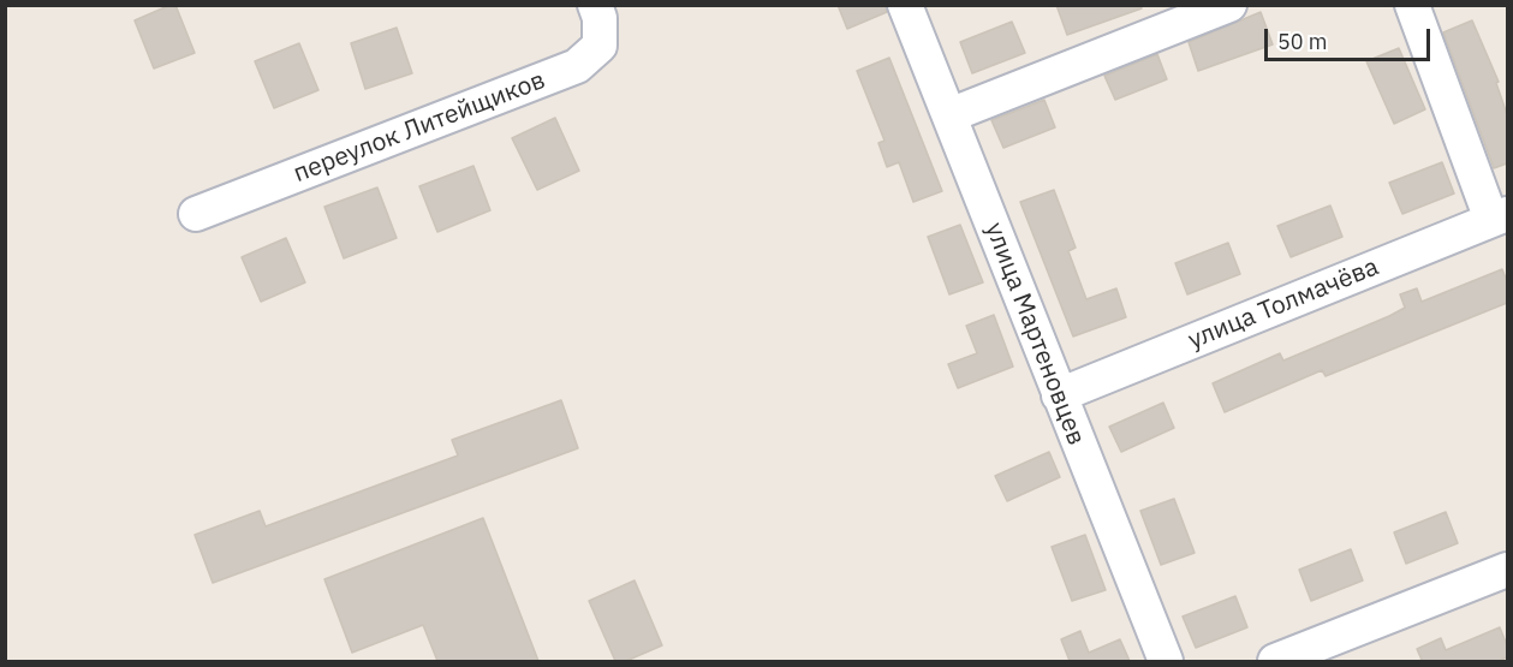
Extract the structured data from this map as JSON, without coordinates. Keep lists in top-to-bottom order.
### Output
{
  "streets": {
    "street": ["переулок Литейщиков", "улица Толмачёва", "улица Мартеновцев"]
  },
  "crossings": [
    ["улица Толмачёва", "улица Мартеновцев"]
  ],
  "scale_bar": "50 m"
}
